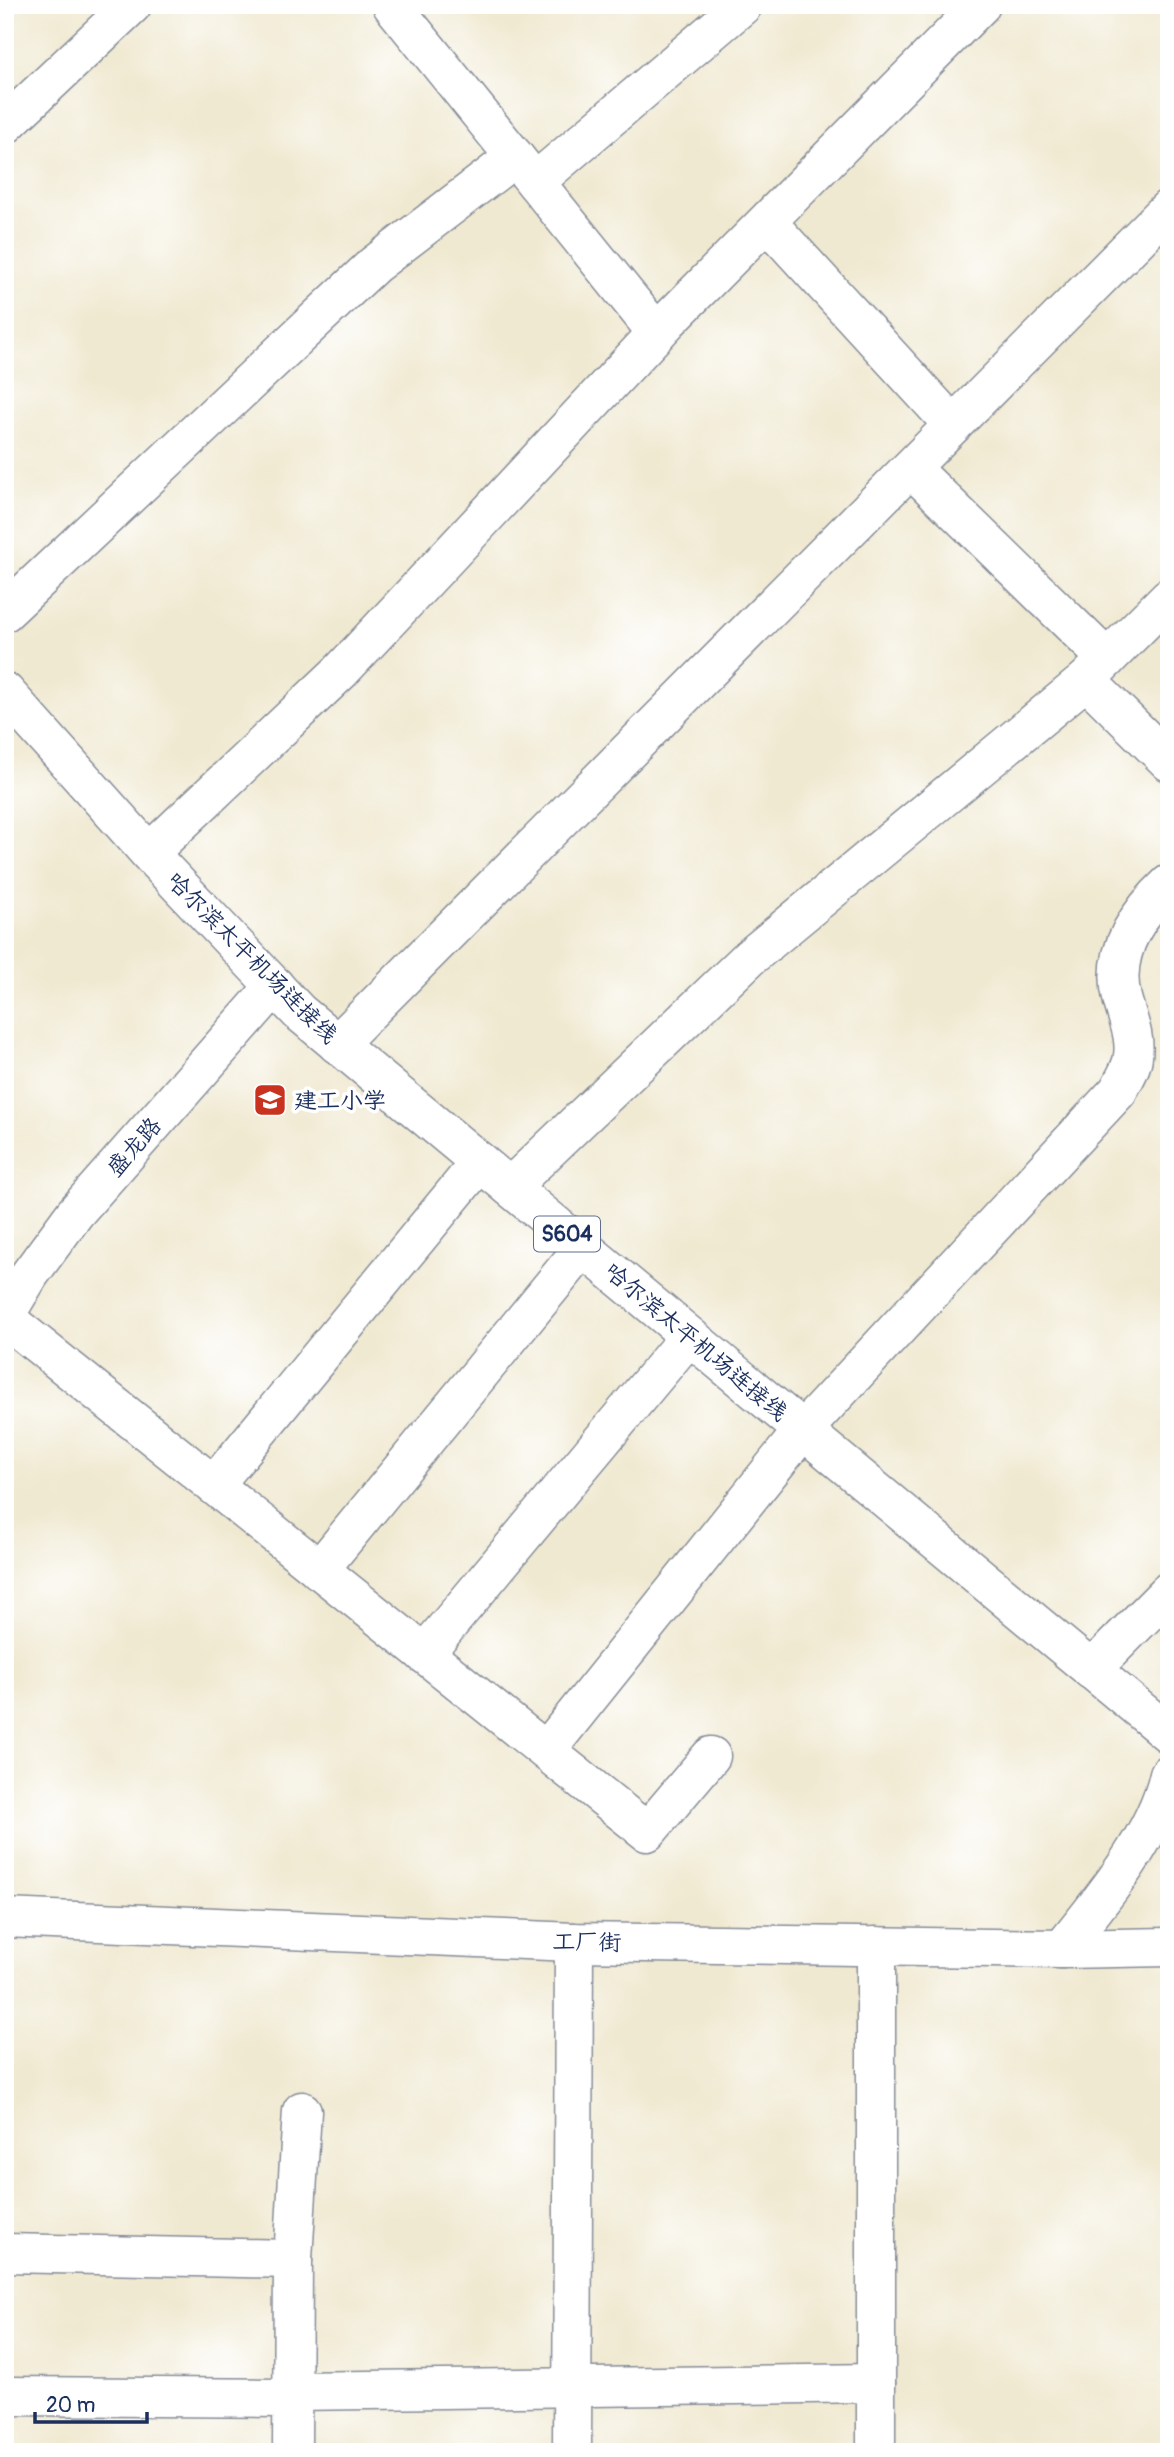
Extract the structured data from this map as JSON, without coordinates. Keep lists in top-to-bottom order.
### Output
{
  "streets": {
    "street": [
      "哈尔滨太平机场连接线",
      "盛龙路",
      "S604",
      "工厂街"
    ]
  },
  "crossings": [
    ["哈尔滨太平机场连接线", "盛龙路"]
  ],
  "places": {
    "school or university": ["建工小学"]
  },
  "scale_bar": "20 m"
}
